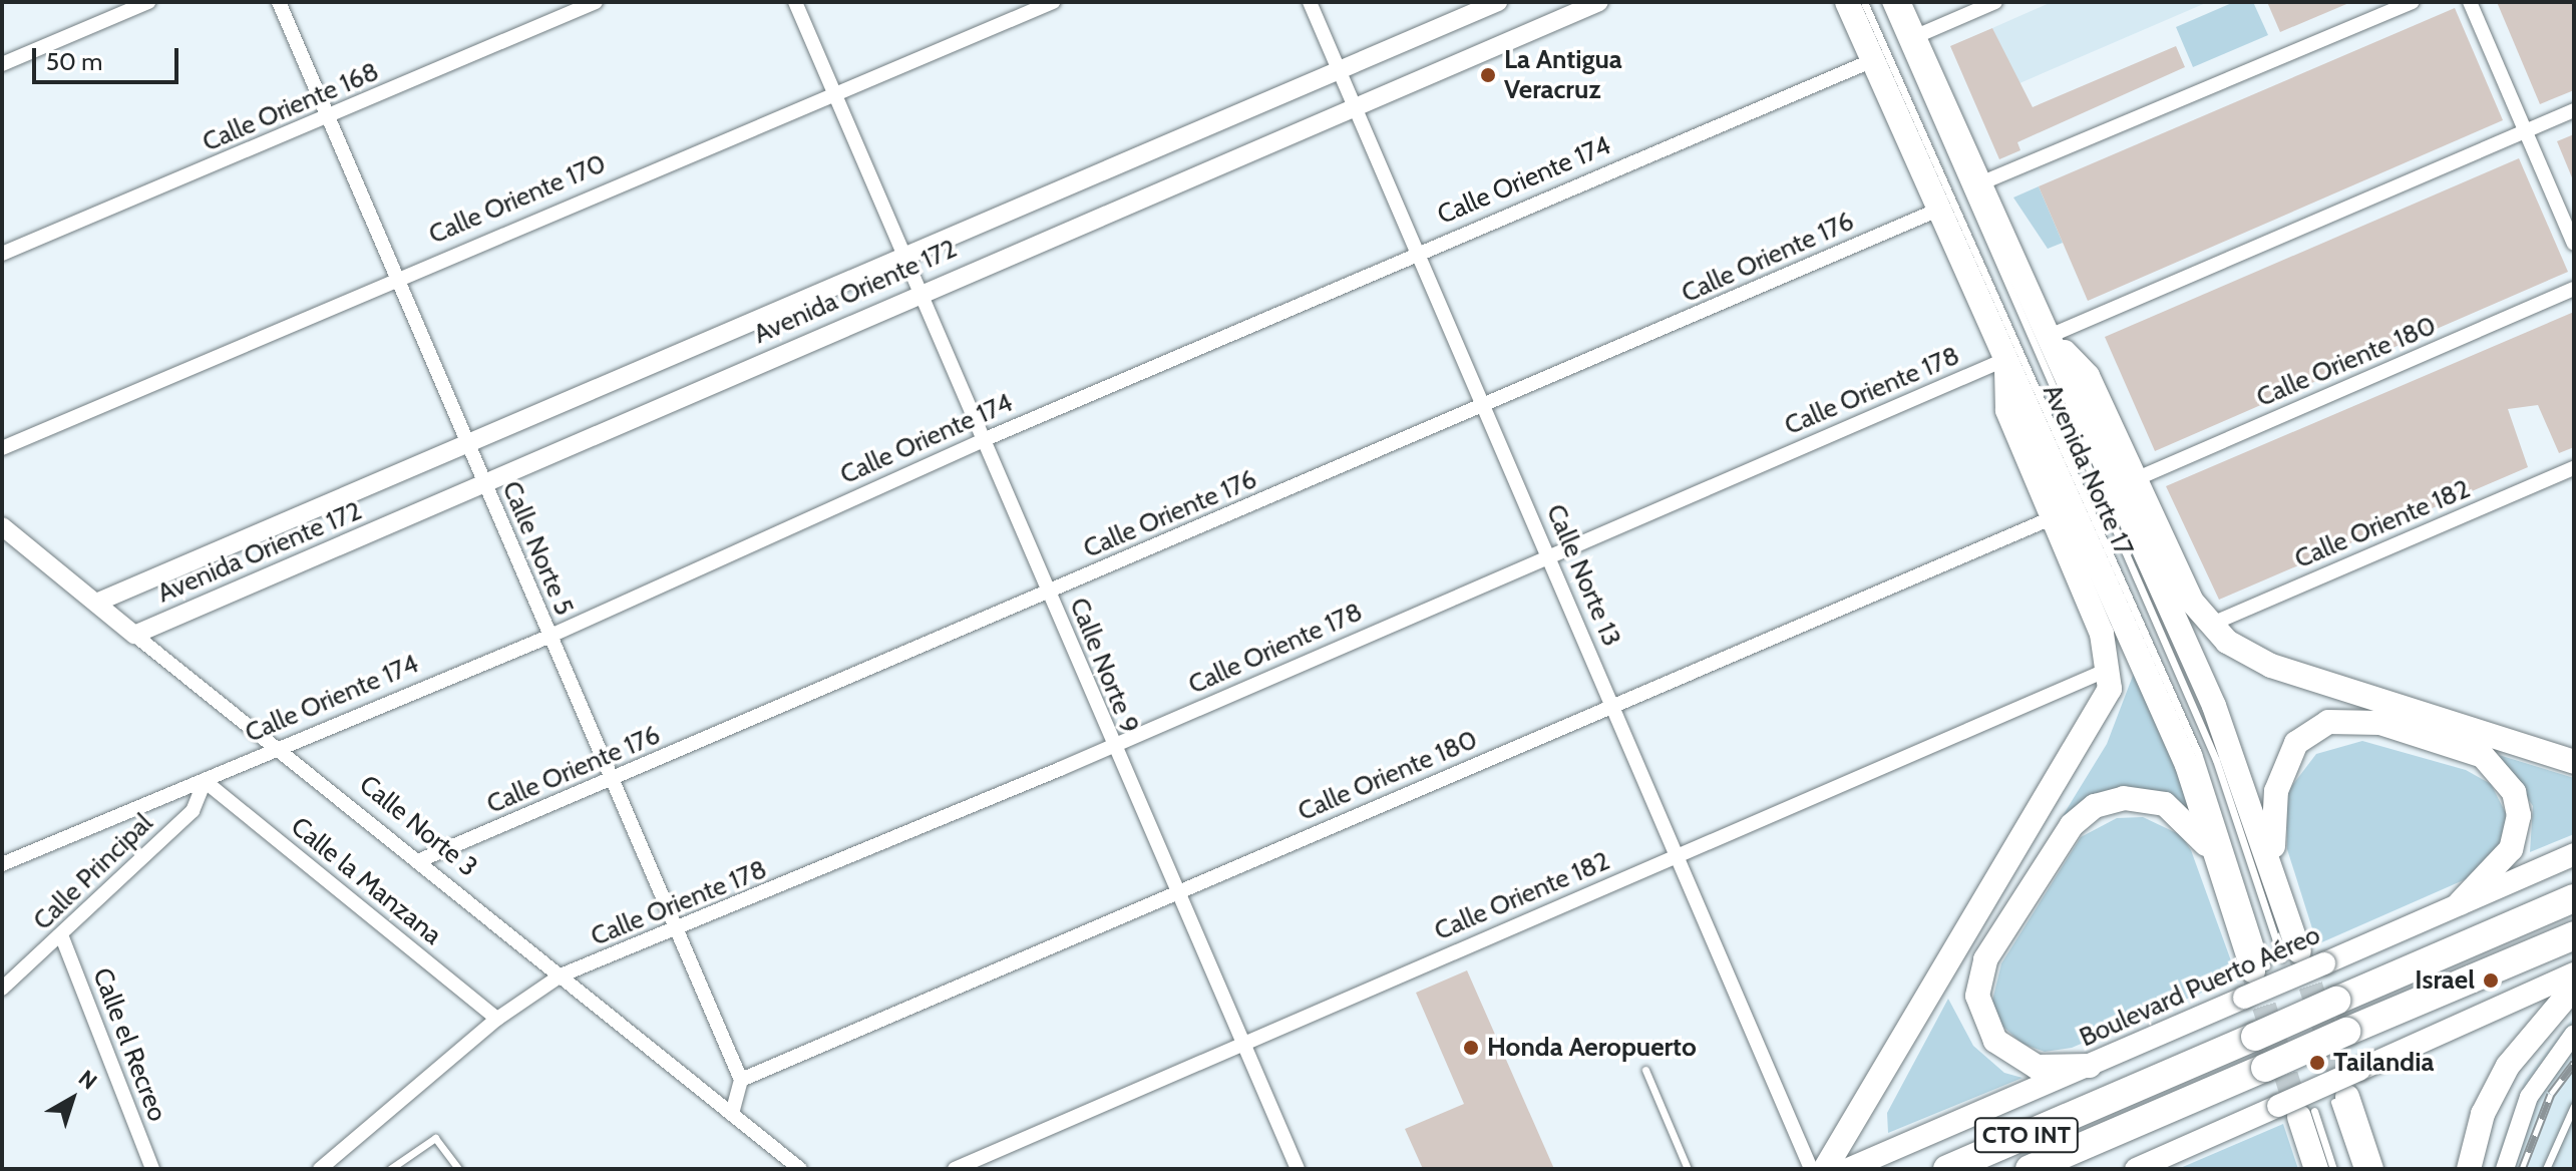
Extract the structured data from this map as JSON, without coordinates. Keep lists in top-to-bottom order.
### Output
{
  "streets": {
    "highway": ["CTO INT"],
    "main road": ["Avenida Norte 17", "Boulevard Puerto Aéreo"],
    "street": [
      "Calle Oriente 168",
      "Calle Oriente 174",
      "Calle Oriente 170",
      "Calle Oriente 176",
      "Avenida Oriente 172",
      "Calle Oriente 180",
      "Calle Oriente 178",
      "Calle Oriente 182",
      "Calle Norte 5",
      "Calle Norte 13",
      "Calle Norte 9",
      "Calle Norte 3",
      "Calle Principal",
      "Calle la Manzana",
      "Calle el Recreo"
    ]
  },
  "crossings": [
    ["Calle Oriente 168", "Calle Norte 5"],
    ["Calle Oriente 174", "Avenida Norte 17"],
    ["Calle Oriente 174", "Calle Norte 5"],
    ["Calle Oriente 174", "Calle Norte 13"],
    ["Calle Oriente 174", "Calle Norte 9"],
    ["Calle Oriente 174", "Calle Norte 3"],
    ["Calle Oriente 174", "Calle Principal"],
    ["Calle Oriente 174", "Calle la Manzana"],
    ["Calle Oriente 170", "Calle Norte 5"],
    ["Calle Oriente 170", "Calle Norte 9"],
    ["Calle Oriente 176", "Avenida Norte 17"],
    ["Calle Oriente 176", "Calle Norte 5"],
    ["Calle Oriente 176", "Calle Norte 13"],
    ["Calle Oriente 176", "Calle Norte 9"],
    ["Calle Oriente 176", "Calle Norte 3"],
    ["Avenida Oriente 172", "Calle Norte 5"],
    ["Avenida Oriente 172", "Calle Norte 13"],
    ["Avenida Oriente 172", "Calle Norte 9"],
    ["Avenida Oriente 172", "Calle Norte 3"],
    ["Calle Oriente 180", "Calle Norte 5"],
    ["Calle Oriente 180", "Calle Norte 13"],
    ["Calle Oriente 180", "Calle Norte 9"],
    ["Calle Oriente 178", "Avenida Norte 17"],
    ["Calle Oriente 178", "Calle Norte 5"],
    ["Calle Oriente 178", "Calle Norte 13"],
    ["Calle Oriente 178", "Calle Norte 9"],
    ["Calle Oriente 178", "Calle Norte 3"],
    ["Calle Oriente 178", "Calle la Manzana"],
    ["Calle Oriente 182", "Calle Norte 13"],
    ["Calle Oriente 182", "Calle Norte 9"],
    ["Calle Principal", "Calle la Manzana"],
    ["Calle Principal", "Calle el Recreo"]
  ],
  "places": [
    "La Antigua Veracruz",
    "Israel",
    "Honda Aeropuerto",
    "Tailandia"
  ],
  "scale_bar": "50 m",
  "north": "top right"
}
